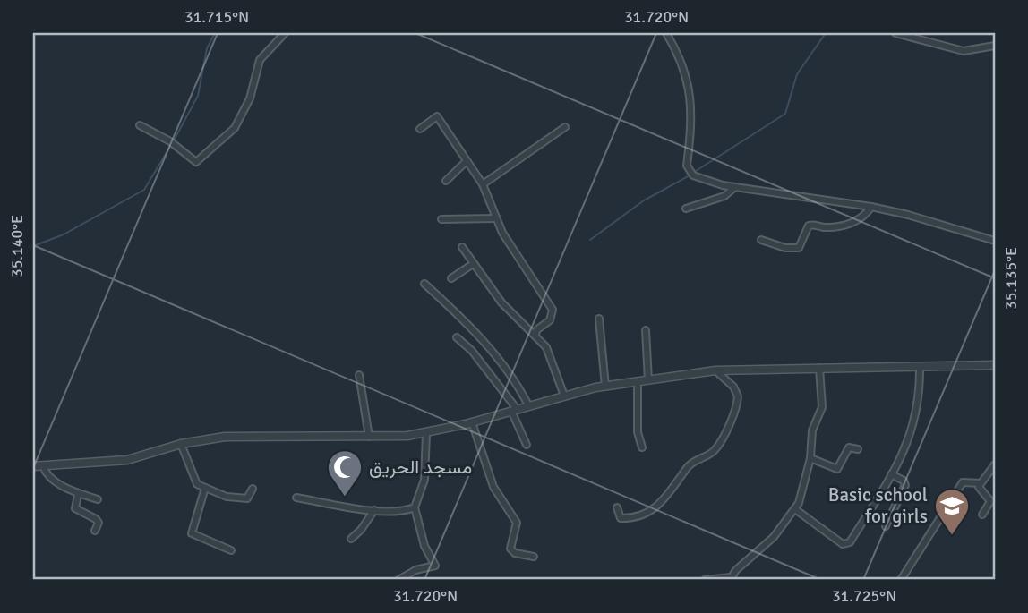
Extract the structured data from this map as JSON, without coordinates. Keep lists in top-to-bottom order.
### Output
{
  "places": {
    "mosque": ["مسجد الحريق"],
    "school or university": ["Basic school for girls"]
  },
  "coordinates": [
    "31.715°N",
    "31.720°N",
    "35.140°E",
    "35.135°E",
    "31.725°N"
  ]
}
